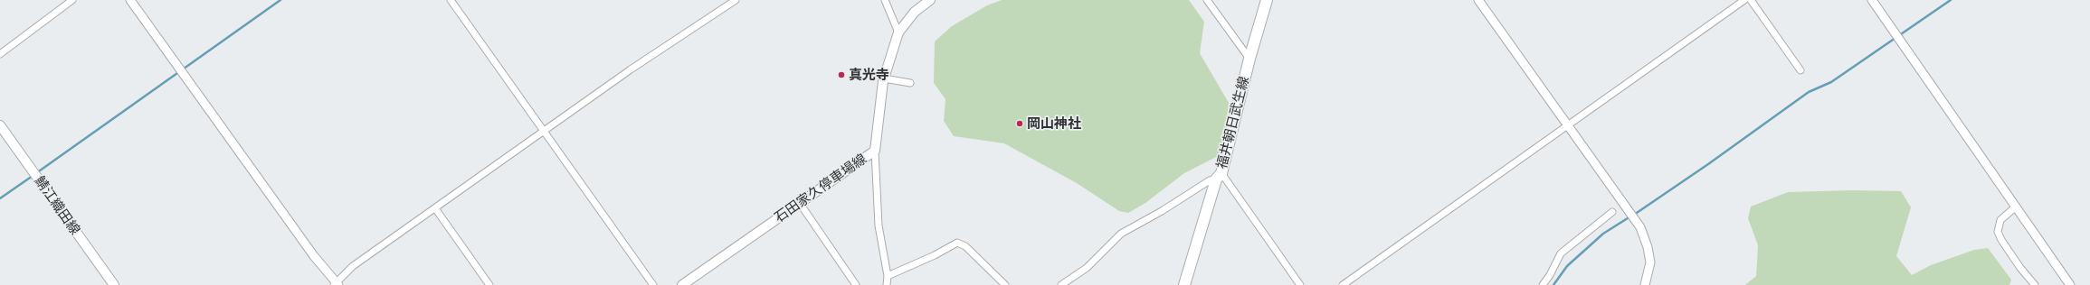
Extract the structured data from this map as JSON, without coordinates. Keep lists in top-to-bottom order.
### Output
{
  "streets": {
    "main road": ["福井朝日武生線", "石田家久停車場線", "鯖江織田線"]
  },
  "places": ["真光寺", "岡山神社"]
}
